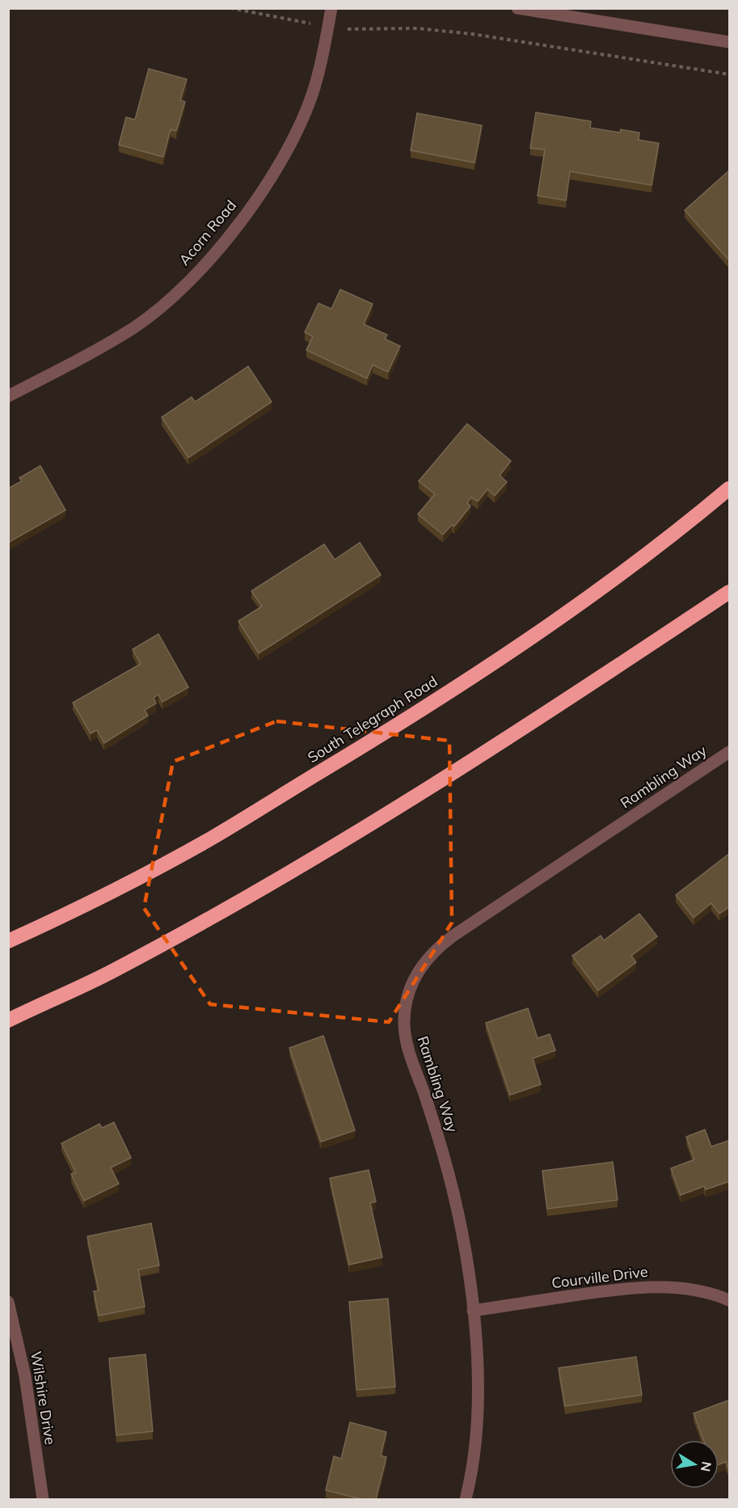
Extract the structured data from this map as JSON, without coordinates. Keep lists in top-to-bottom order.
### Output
{
  "streets": {
    "highway": ["South Telegraph Road"],
    "street": [
      "Acorn Road",
      "Rambling Way",
      "Courville Drive",
      "Wilshire Drive"
    ]
  },
  "crossings": [
    ["Rambling Way", "Courville Drive"]
  ],
  "north": "right"
}
